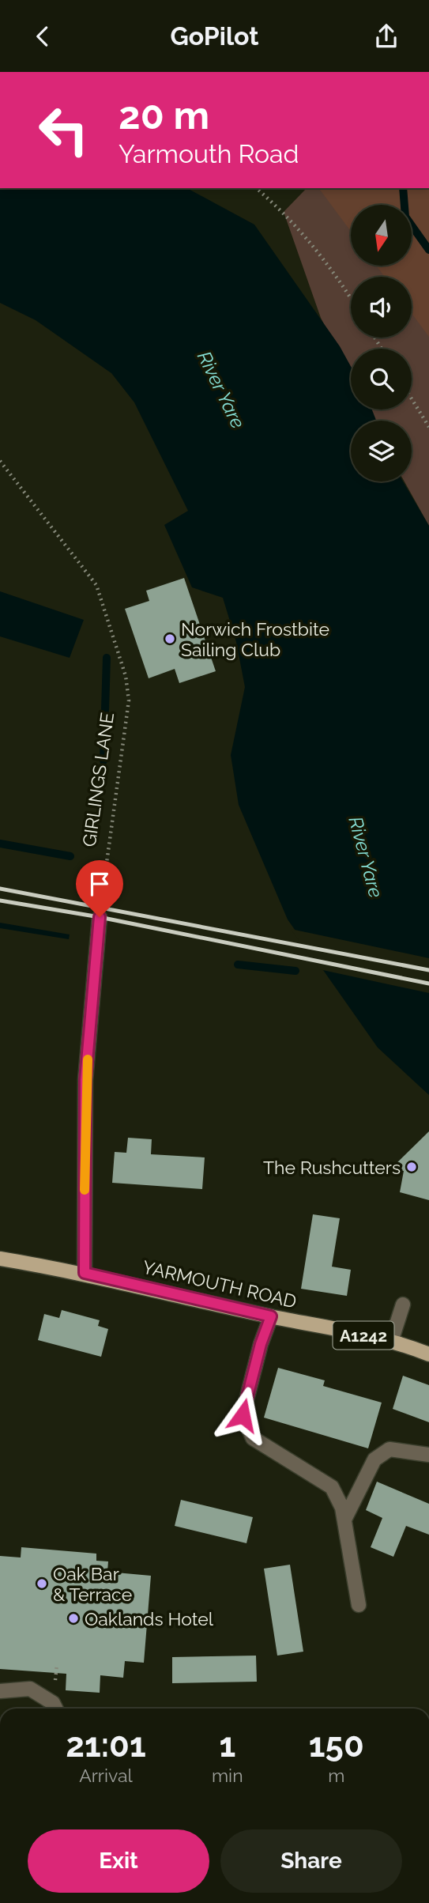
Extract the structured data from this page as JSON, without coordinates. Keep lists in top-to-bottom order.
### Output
{
  "streets": {
    "main road": ["YARMOUTH ROAD", "A1242"],
    "path": ["GIRLINGS LANE"]
  },
  "water": ["River Yare"],
  "places": [
    "Norwich Frostbite Sailing Club",
    "The Rushcutters",
    "Oak Bar & Terrace",
    "Oaklands Hotel"
  ],
  "north": "bottom",
  "page": {
    "header": "GoPilot",
    "turn": ["20 m", "Yarmouth Road"],
    "eta": [
      "21:01",
      "Arrival",
      "1",
      "min",
      "150",
      "m"
    ],
    "buttons": ["Exit", "Share"]
  }
}
